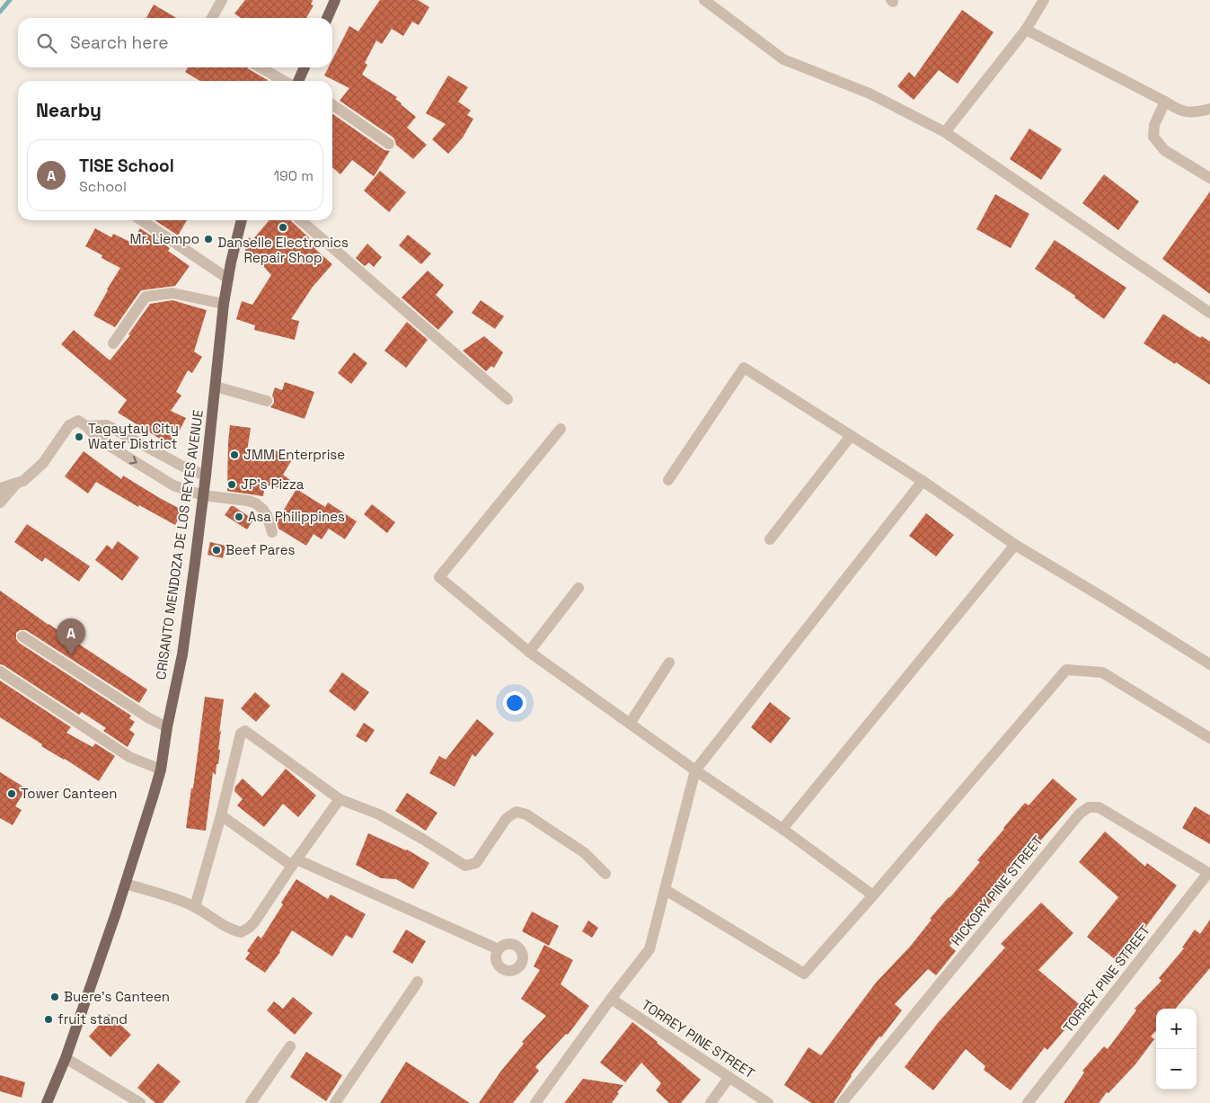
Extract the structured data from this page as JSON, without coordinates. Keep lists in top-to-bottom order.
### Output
{
  "streets": {
    "main road": ["CRISANTO MENDOZA DE LOS REYES AVENUE"],
    "street": ["HICKORY PINE STREET", "TORREY PINE STREET"]
  },
  "crossings": [
    ["HICKORY PINE STREET", "TORREY PINE STREET"]
  ],
  "places": [
    "Danselle Electronics Repair Shop",
    "Mr. Liempo",
    "Tagaytay City Water District",
    "JMM Enterprise",
    "JP's Pizza",
    "Asa Philippines",
    "Beef Pares",
    "Tower Canteen",
    "Buere's Canteen",
    "fruit stand"
  ],
  "page": {
    "search": "Search here",
    "heading": "Nearby",
    "list": [
      {
        "mark": "A",
        "name": "TISE School",
        "note": "School",
        "value": "190 m"
      }
    ],
    "pins": "A",
    "map_buttons": ["+", "−"]
  }
}
